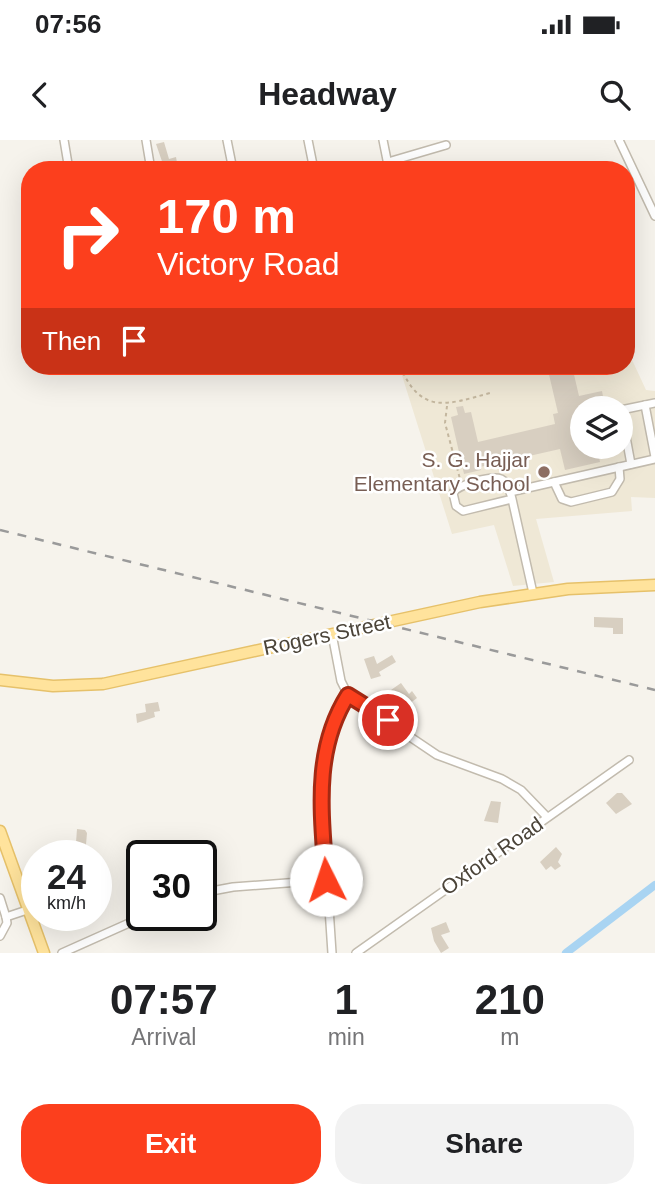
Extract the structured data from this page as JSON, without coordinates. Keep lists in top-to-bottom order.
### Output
{
  "streets": {
    "main road": ["Rogers Street"],
    "street": ["Oxford Road"]
  },
  "places": ["S. G. Hajjar Elementary School"],
  "page": {
    "status": "07:56",
    "header": "Headway",
    "turn": ["170 m", "Victory Road"],
    "then": "Then",
    "speed": "24 km/h",
    "limit": "30",
    "eta": [
      "07:57",
      "Arrival",
      "1",
      "min",
      "210",
      "m"
    ],
    "buttons": ["Exit", "Share"]
  }
}
